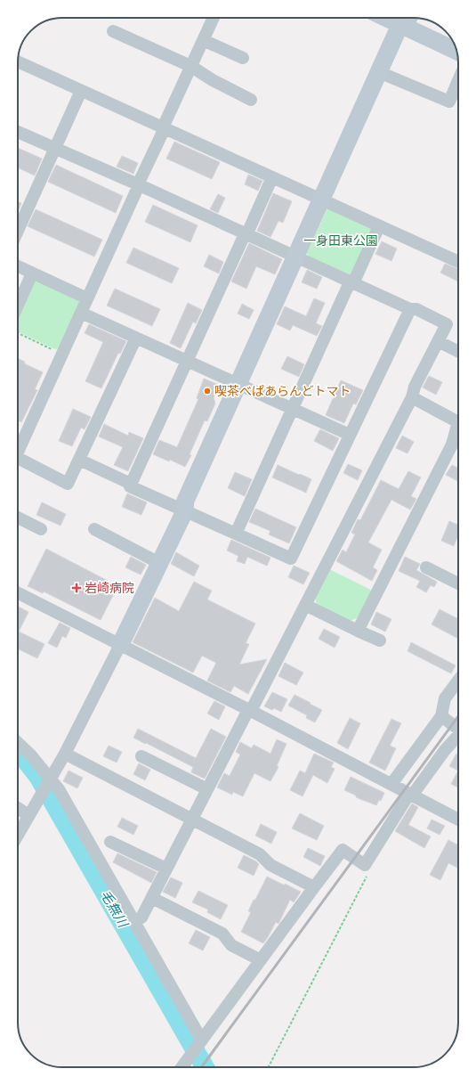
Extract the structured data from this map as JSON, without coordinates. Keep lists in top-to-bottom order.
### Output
{
  "water": ["毛無川"],
  "parks": ["一身田東公園"],
  "places": {
    "other": ["喫茶べぱあらんどトマト"],
    "health": ["岩崎病院"]
  }
}
